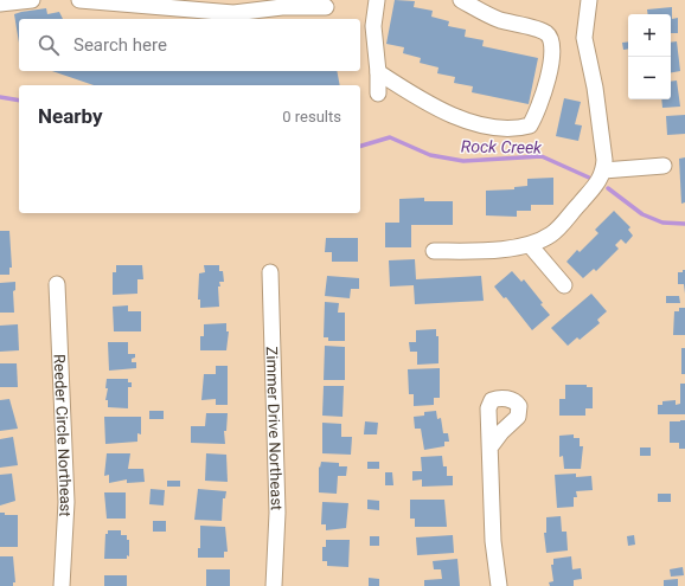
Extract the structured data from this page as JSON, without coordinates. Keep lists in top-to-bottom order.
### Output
{
  "streets": {
    "street": ["Zimmer Drive Northeast", "Reeder Circle Northeast"]
  },
  "water": ["Rock Creek"],
  "page": {
    "map_buttons": ["+", "−"],
    "search": "Search here",
    "heading": ["Nearby", "0 results"]
  }
}
